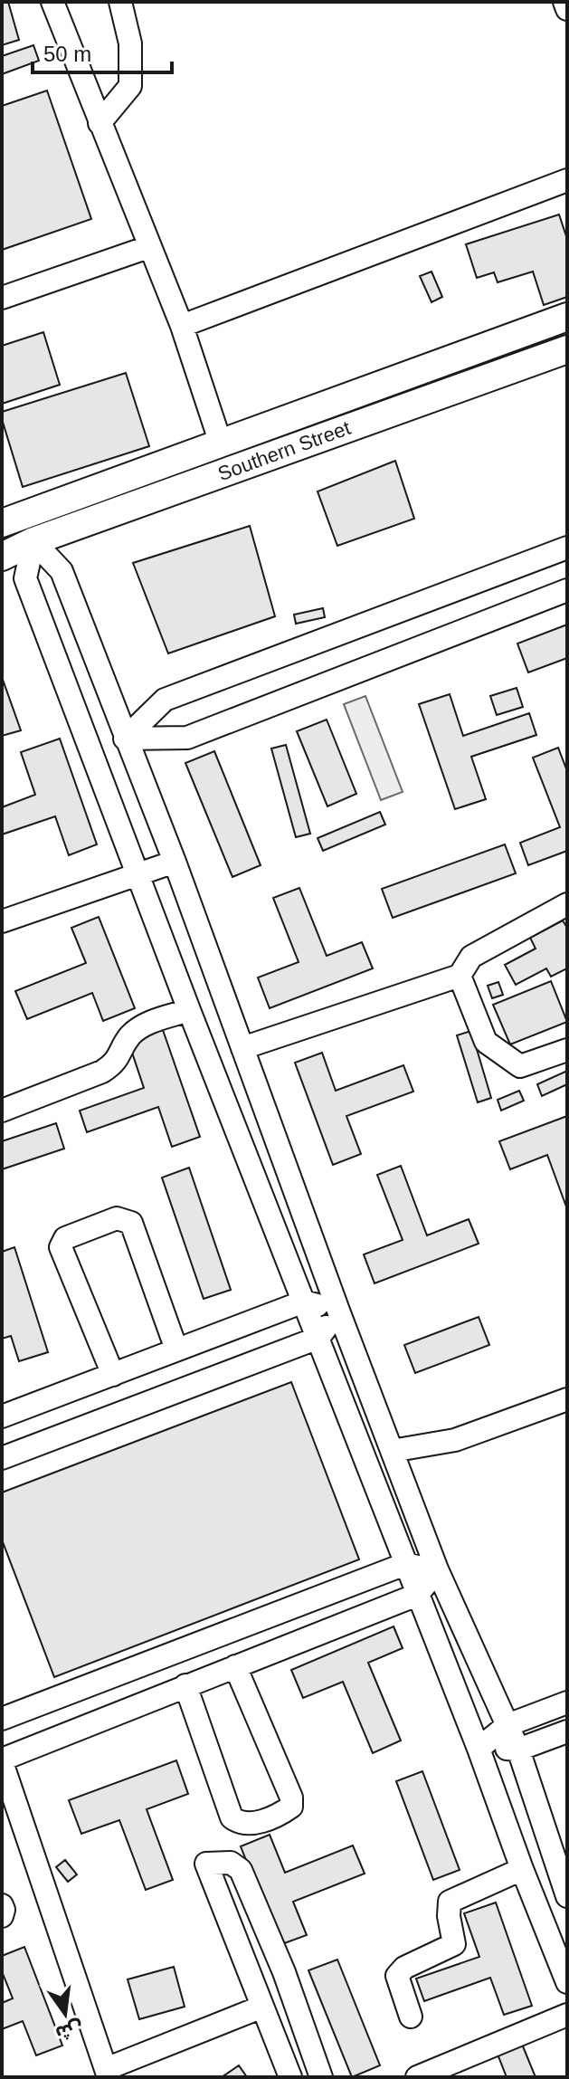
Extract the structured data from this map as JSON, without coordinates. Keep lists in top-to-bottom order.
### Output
{
  "streets": {
    "main road": ["Southern Street"]
  },
  "scale_bar": "50 m",
  "north": "bottom"
}
